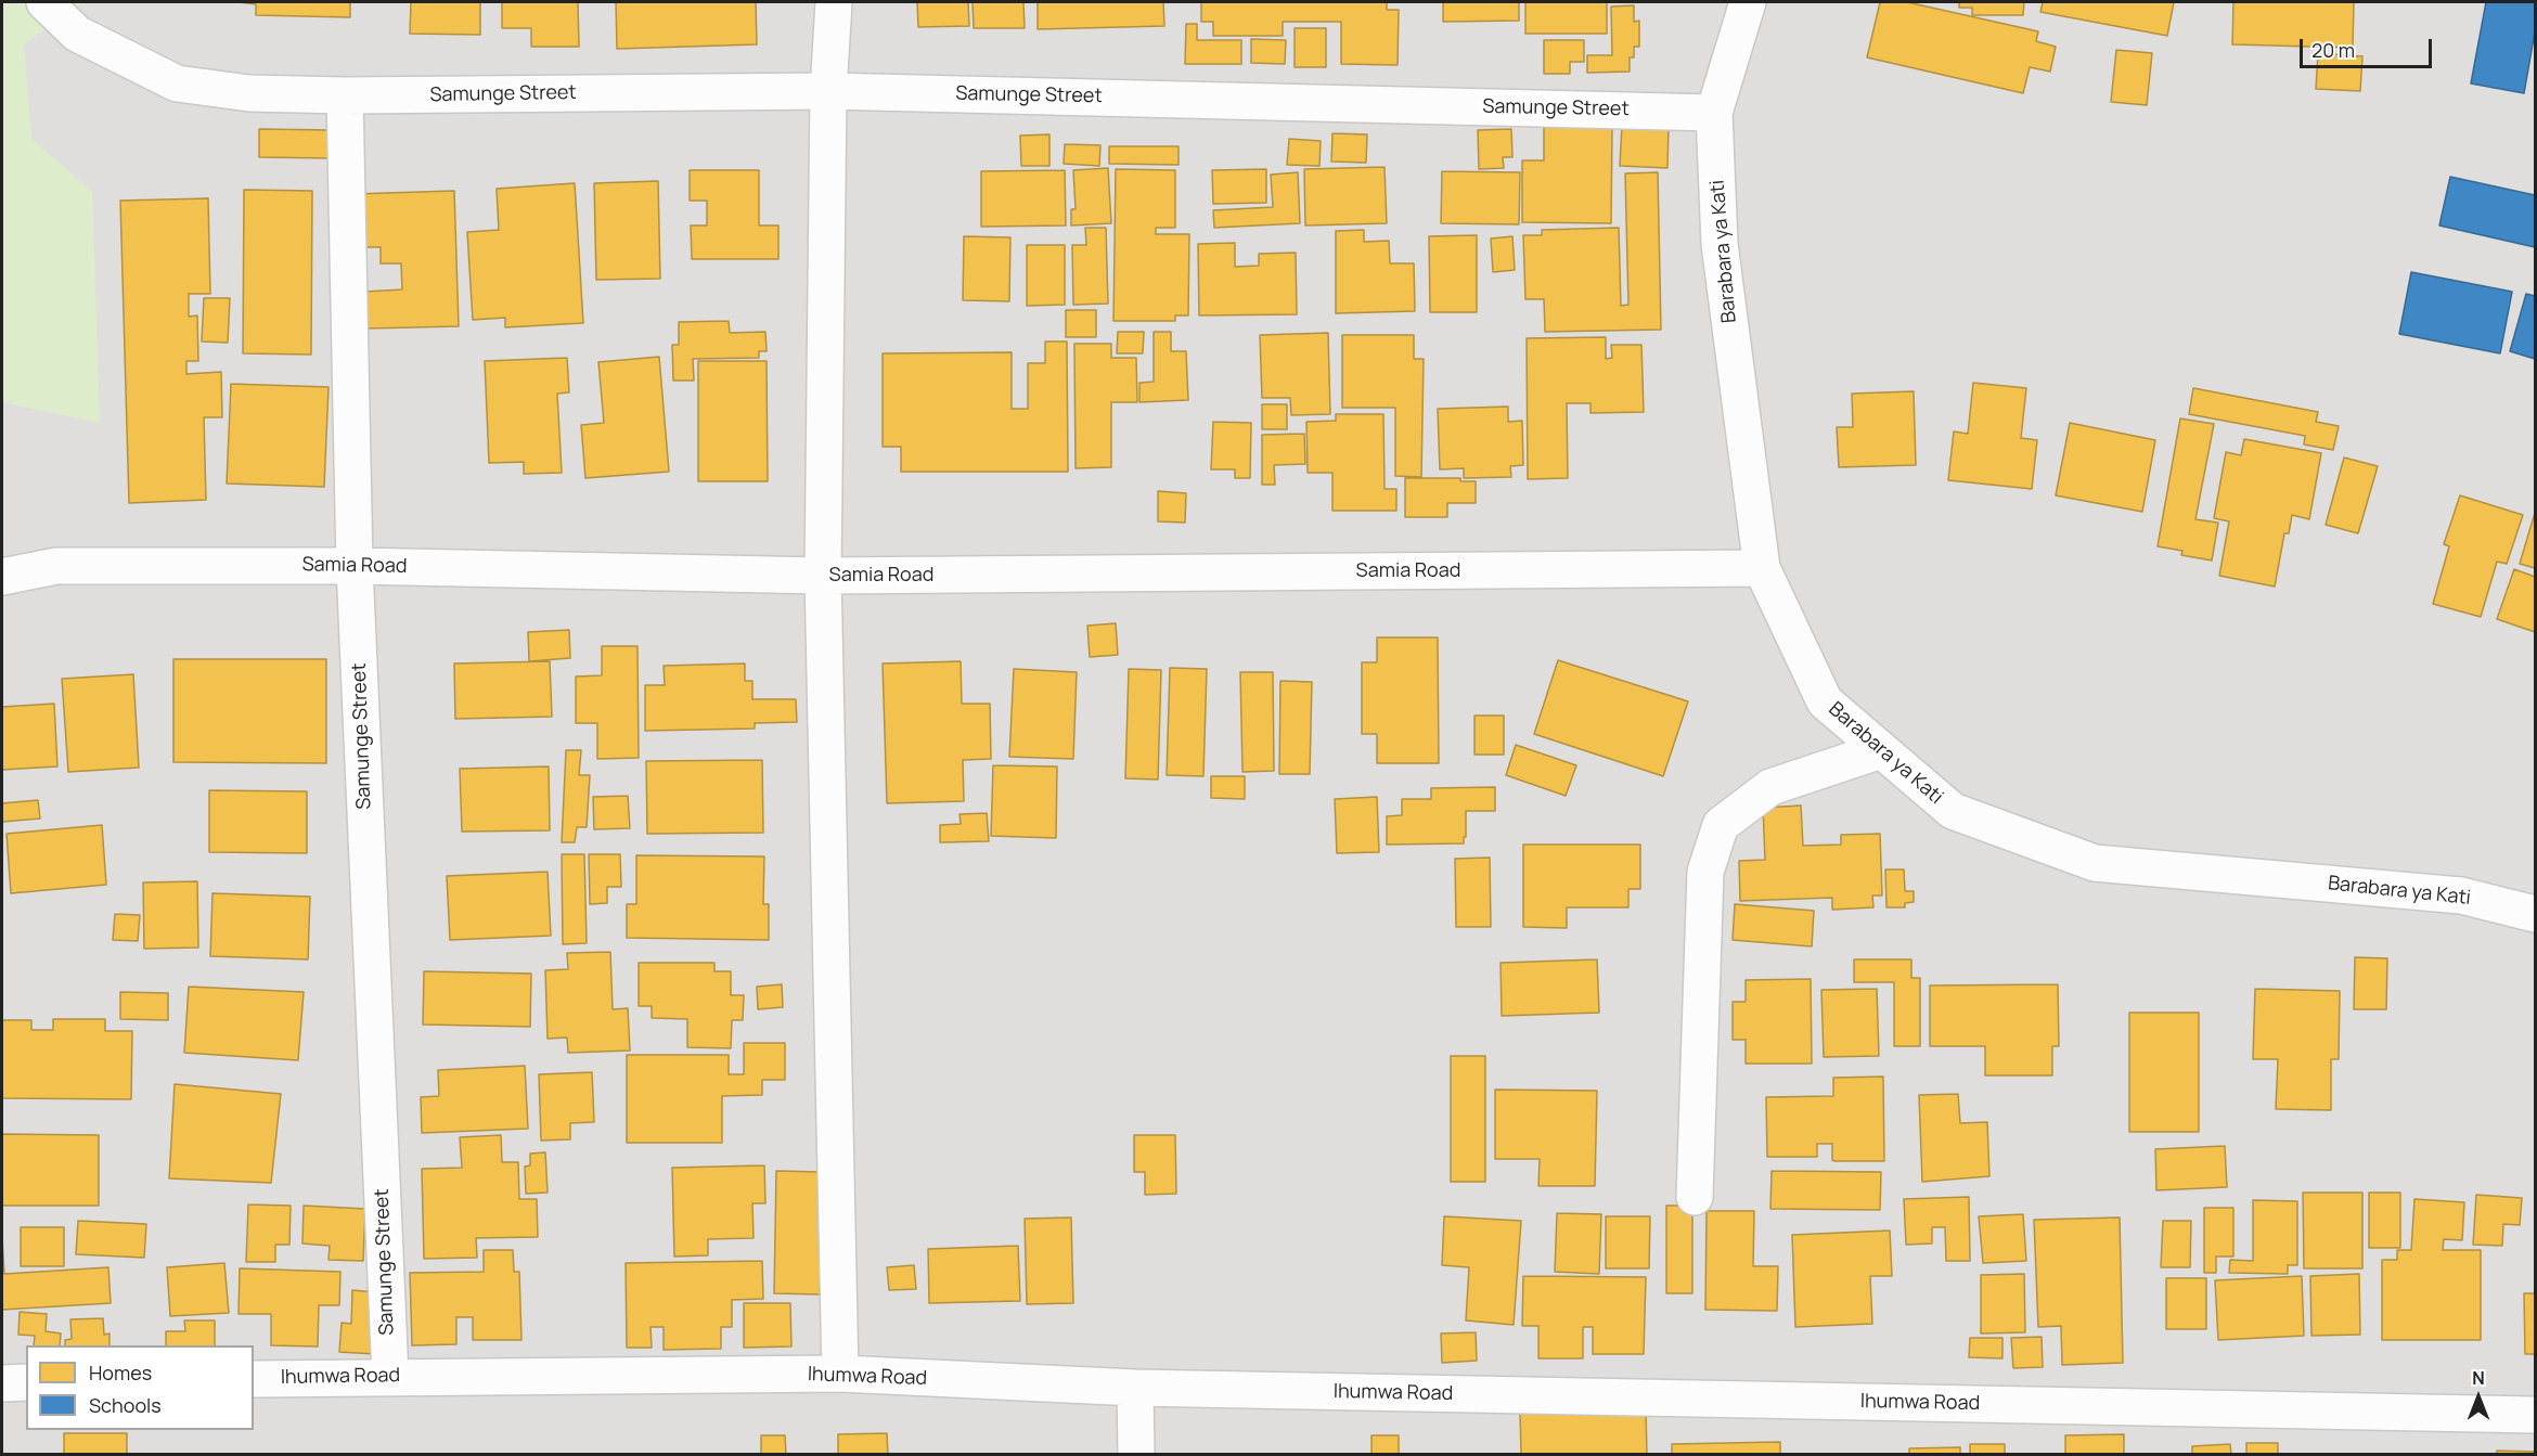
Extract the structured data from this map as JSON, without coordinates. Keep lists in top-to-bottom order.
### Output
{
  "streets": {
    "street": [
      "Samunge Street",
      "Barabara ya Kati",
      "Samia Road",
      "Ihumwa Road"
    ]
  },
  "crossings": [
    ["Samunge Street", "Barabara ya Kati"],
    ["Samunge Street", "Samia Road"],
    ["Samunge Street", "Ihumwa Road"],
    ["Barabara ya Kati", "Samia Road"]
  ],
  "legend": ["Homes", "Schools"],
  "scale_bar": "20 m",
  "north": "top"
}
